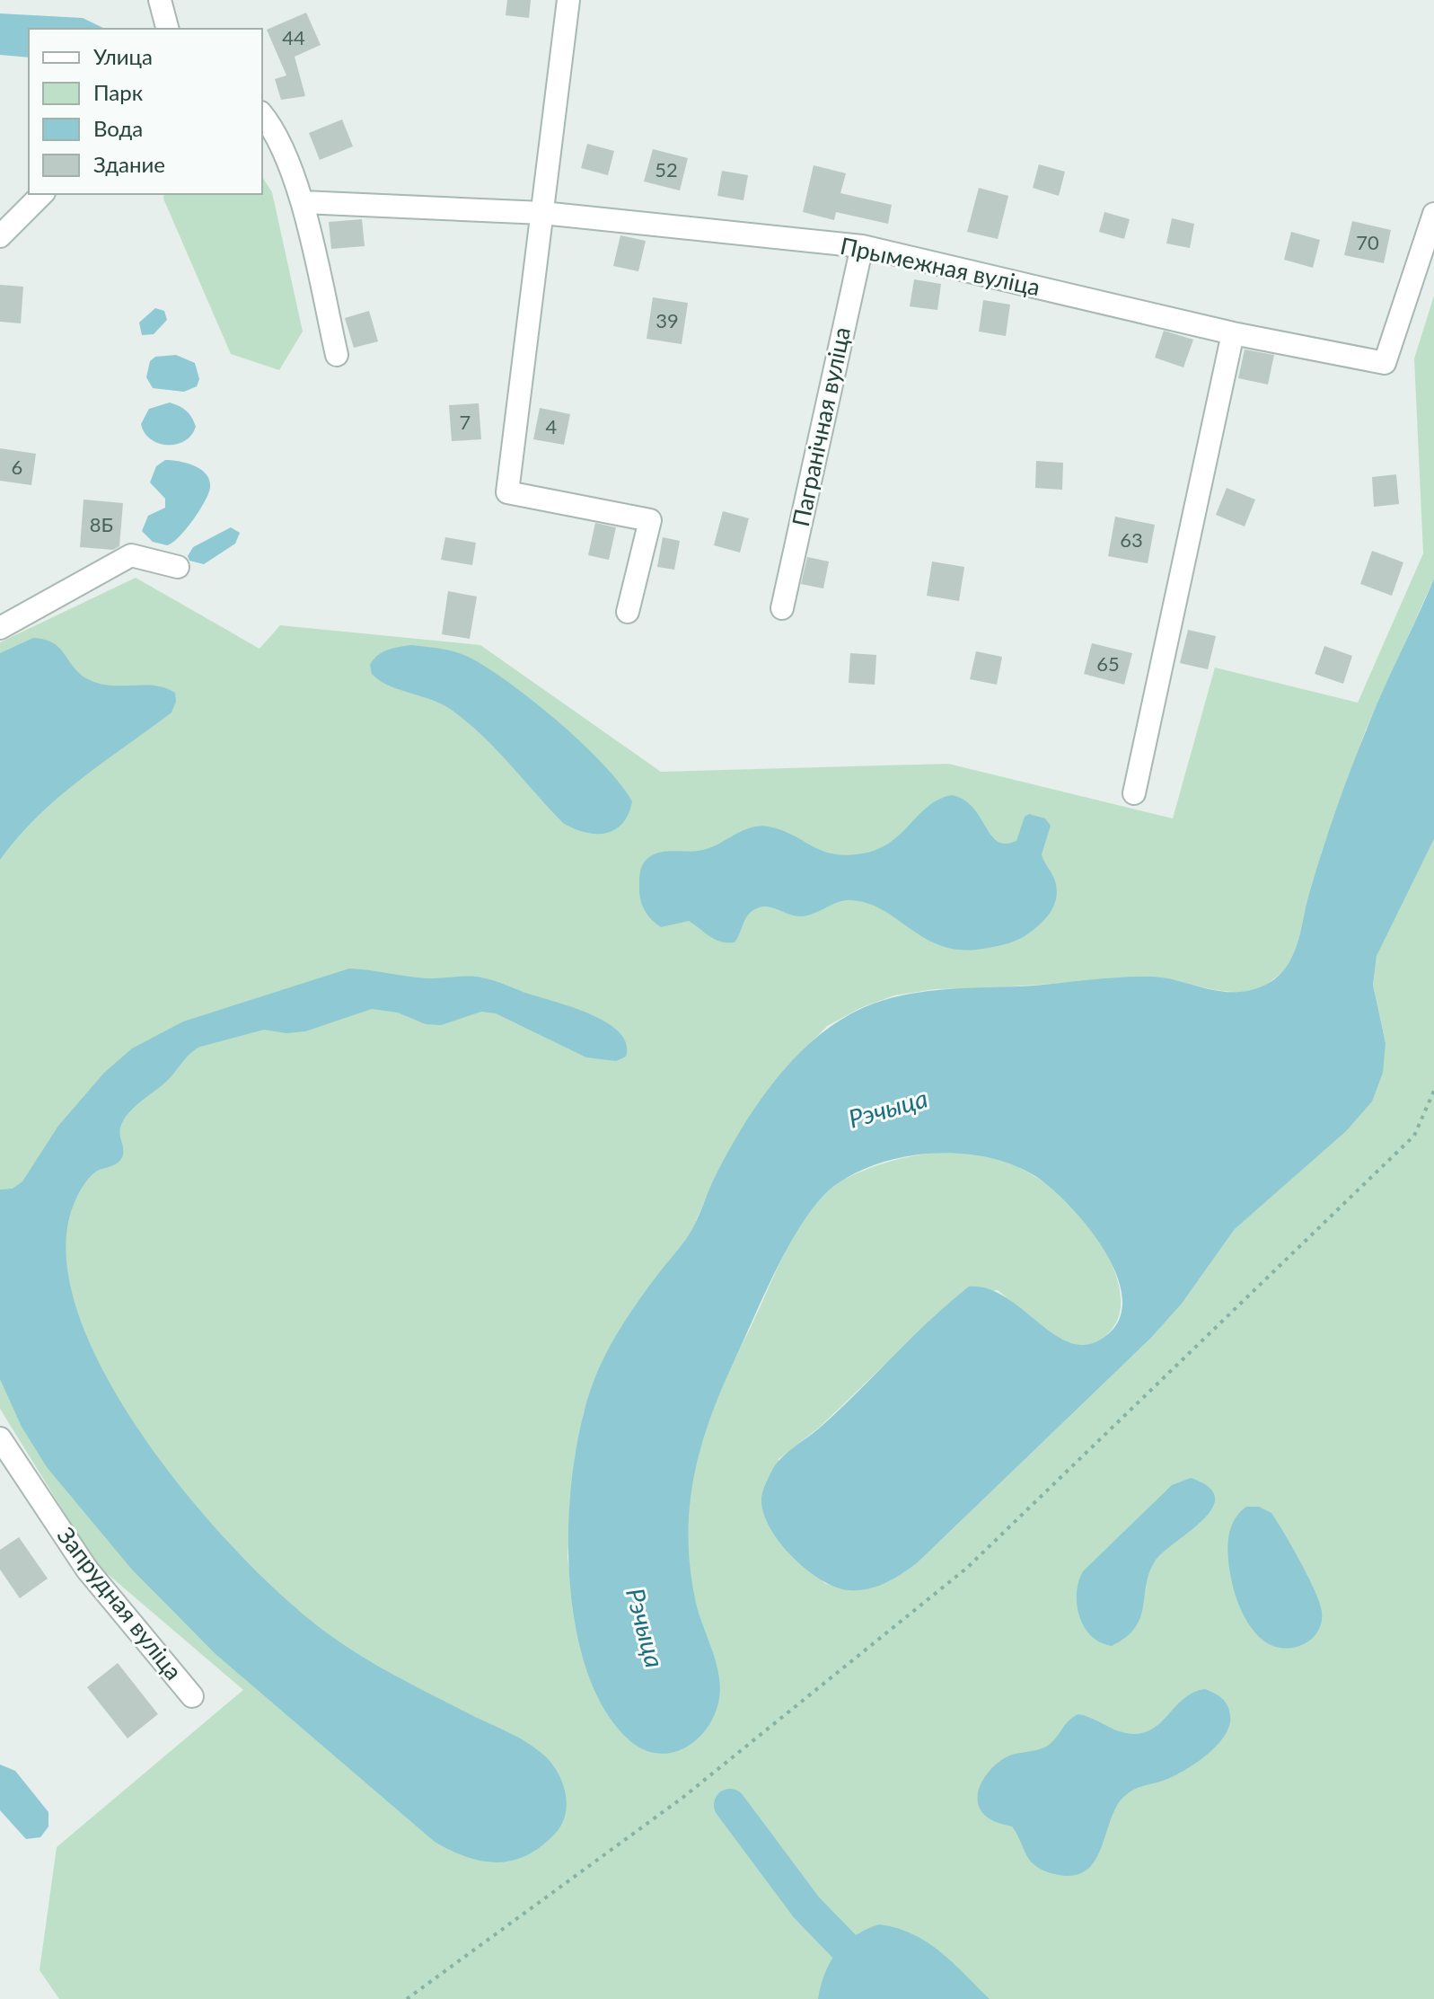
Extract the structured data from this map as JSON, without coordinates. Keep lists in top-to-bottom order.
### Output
{
  "streets": {
    "street": ["Прымежная вуліца", "Пагранічная вуліца", "Запрудная вуліца"]
  },
  "crossings": [
    ["Прымежная вуліца", "Пагранічная вуліца"]
  ],
  "water": ["Рэчыца"],
  "house_numbers": [
    "44",
    "52",
    "70",
    "39",
    "7",
    "4",
    "6",
    "8Б",
    "63",
    "65"
  ],
  "legend": [
    "Улица",
    "Парк",
    "Вода",
    "Здание"
  ]
}
